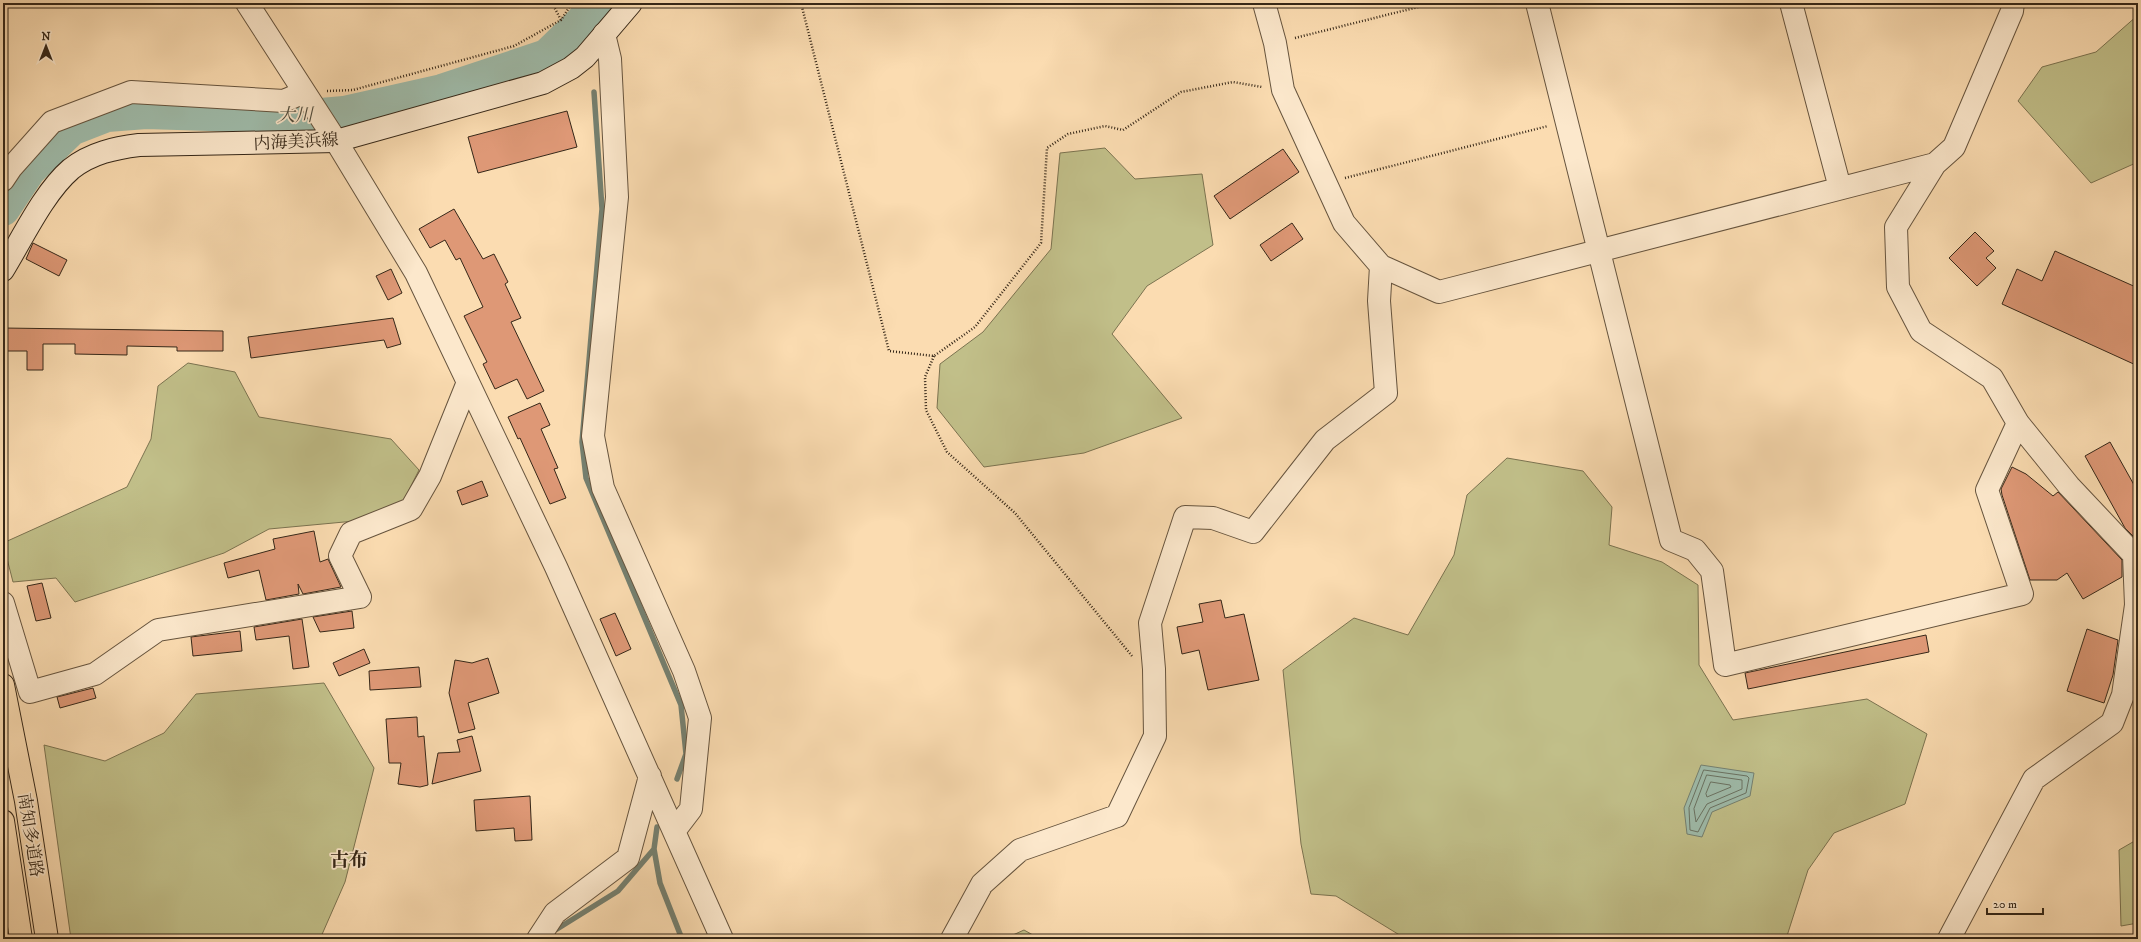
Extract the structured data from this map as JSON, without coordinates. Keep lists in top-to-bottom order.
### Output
{
  "streets": {
    "highway": ["南知多道路"],
    "street": ["内海美浜線"]
  },
  "districts": ["古布"],
  "water": ["大川"],
  "scale_bar": "20 m",
  "north": "top"
}
